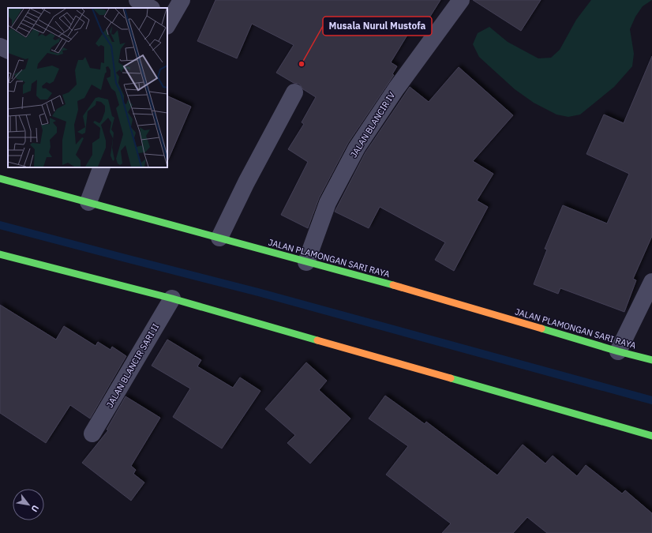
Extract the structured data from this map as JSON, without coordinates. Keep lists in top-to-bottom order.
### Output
{
  "streets": {
    "street": ["JALAN BLANCIR IV", "JALAN PLAMONGAN SARI RAYA", "JALAN BLANCIR SARI II"]
  },
  "crossings": [
    ["JALAN BLANCIR IV", "JALAN PLAMONGAN SARI RAYA"]
  ],
  "places": ["Musala Nurul Mustofa"],
  "north": "bottom right"
}
